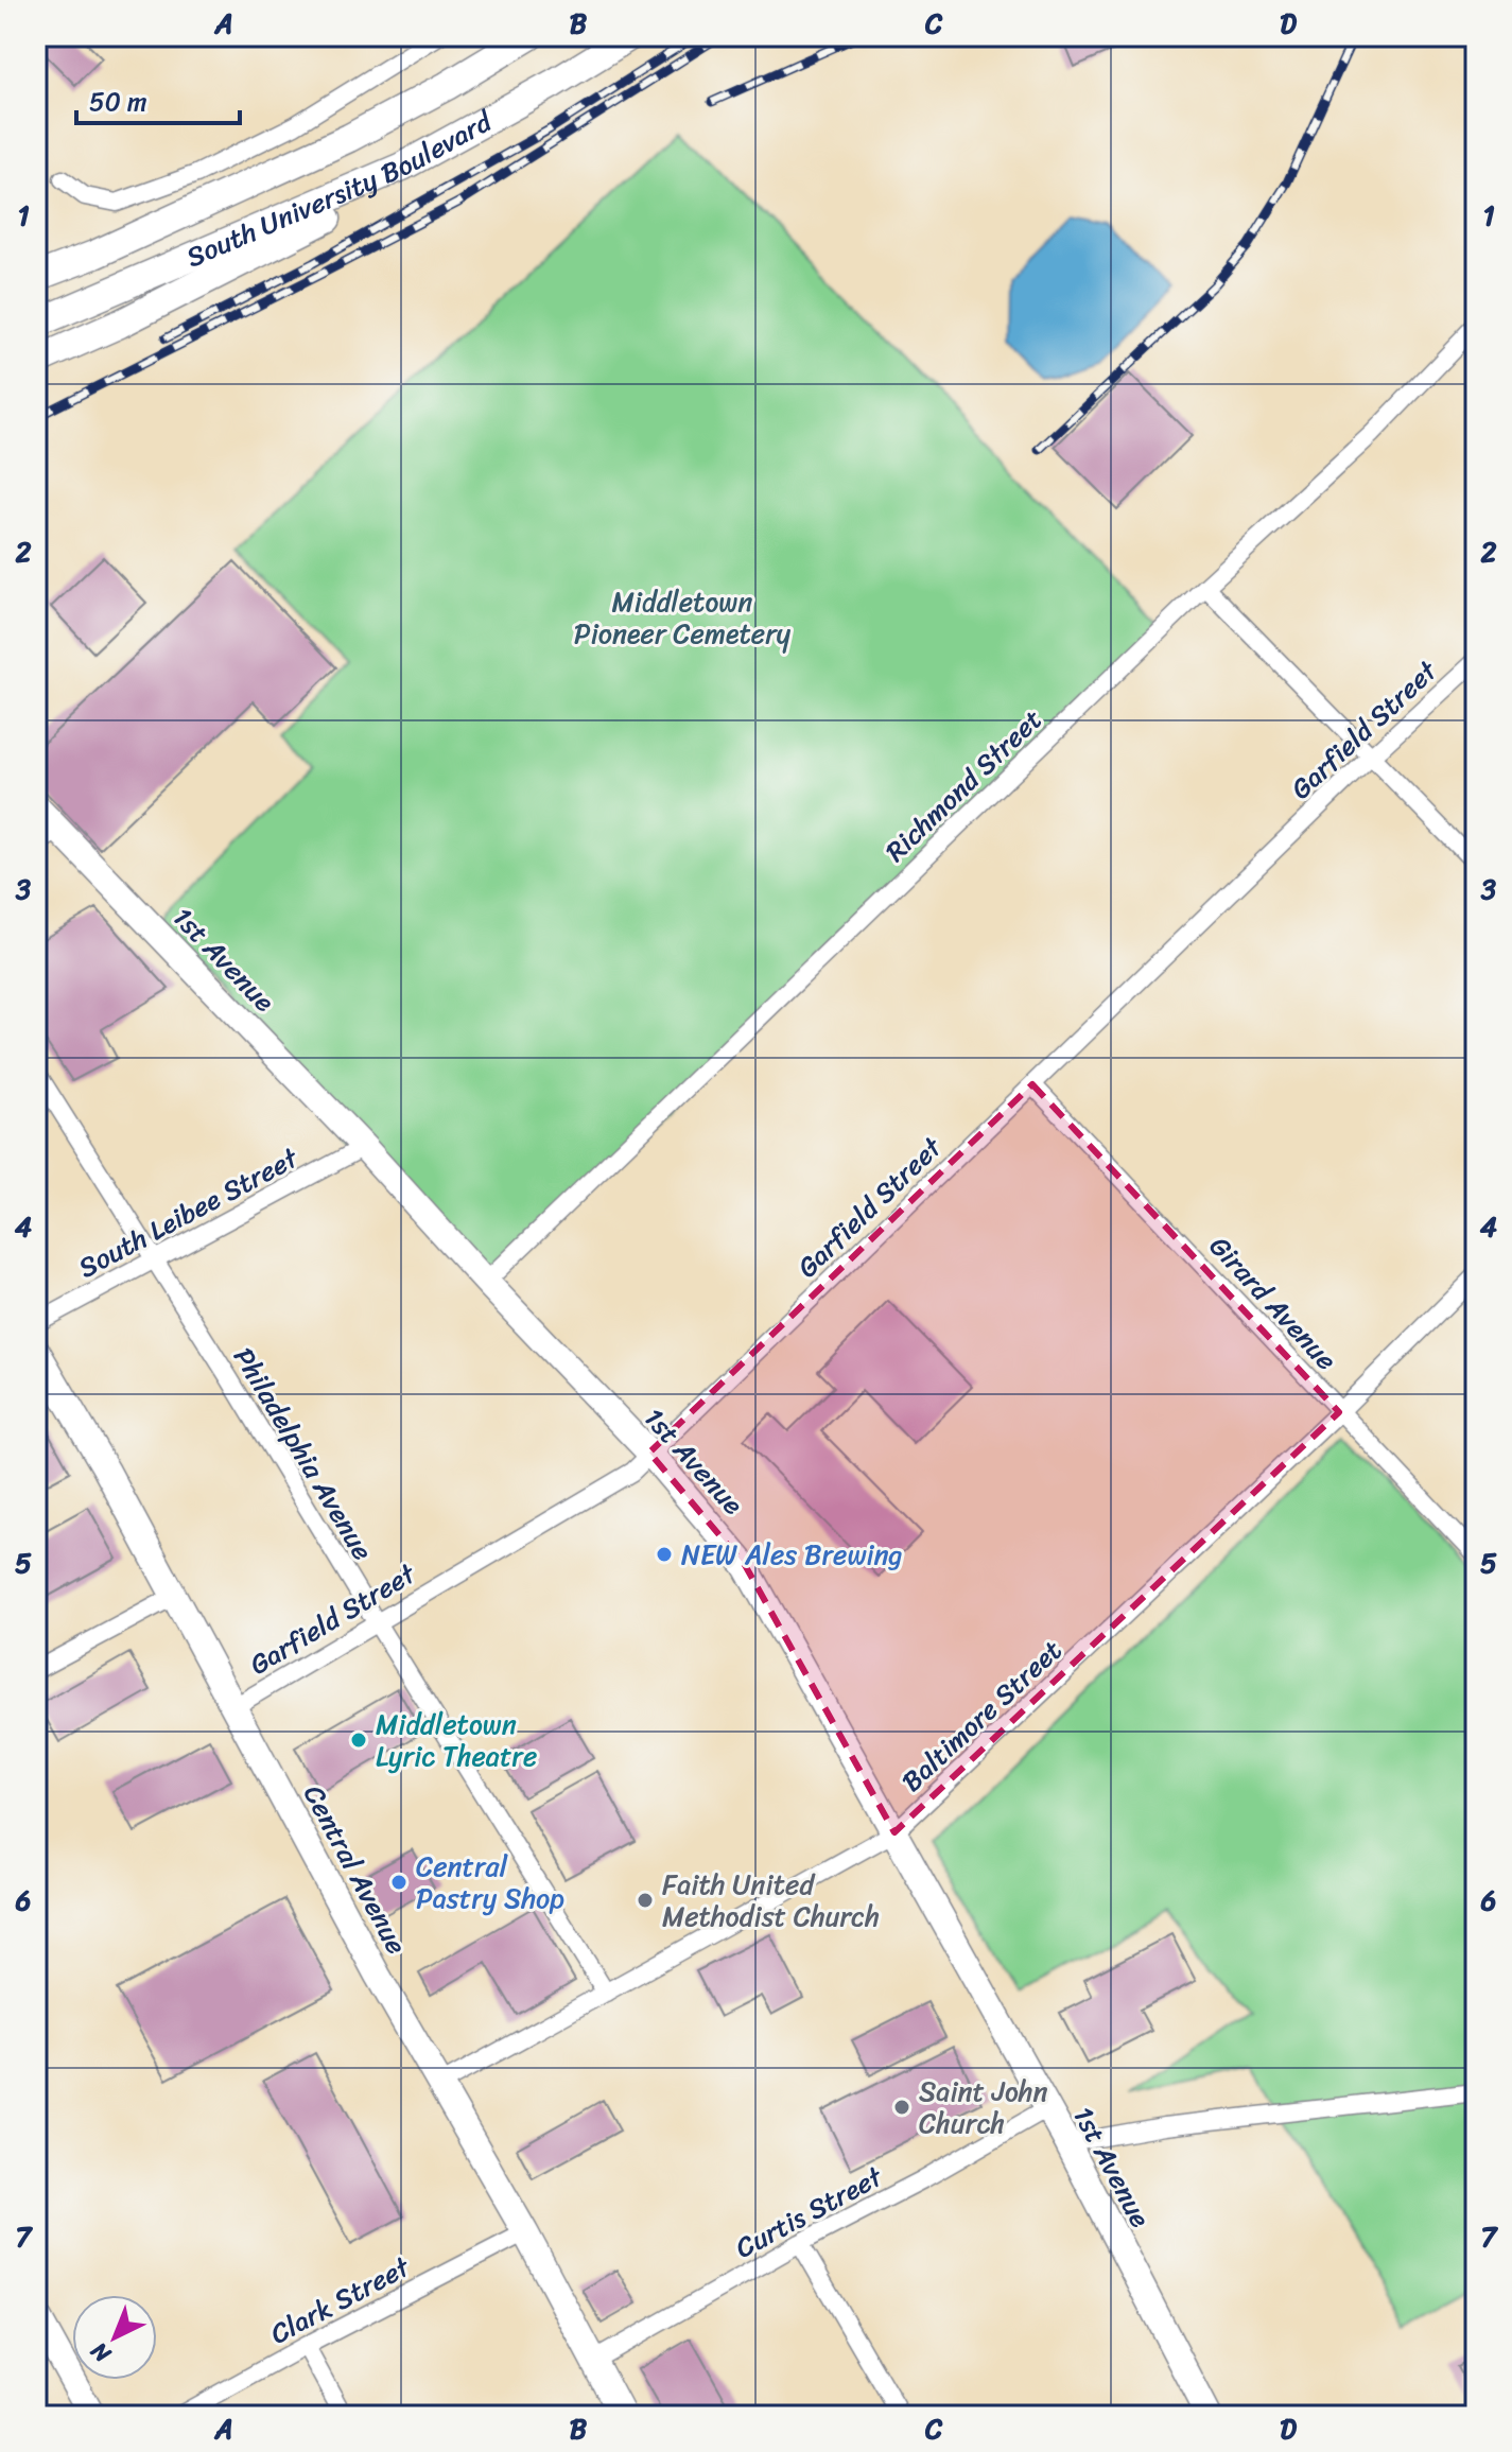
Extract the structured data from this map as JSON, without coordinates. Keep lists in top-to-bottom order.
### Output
{
  "streets": {
    "main road": ["South University Boulevard", "1st Avenue", "Central Avenue"],
    "street": [
      "Garfield Street",
      "Richmond Street",
      "South Leibee Street",
      "Girard Avenue",
      "Philadelphia Avenue",
      "Baltimore Street",
      "Curtis Street",
      "Clark Street"
    ]
  },
  "crossings": [
    ["Garfield Street", "1st Avenue"],
    ["Garfield Street", "Girard Avenue"],
    ["Garfield Street", "Philadelphia Avenue"],
    ["Garfield Street", "Central Avenue"],
    ["Richmond Street", "1st Avenue"],
    ["1st Avenue", "South Leibee Street"],
    ["1st Avenue", "Baltimore Street"],
    ["1st Avenue", "Curtis Street"],
    ["South Leibee Street", "Philadelphia Avenue"],
    ["Girard Avenue", "Baltimore Street"],
    ["Philadelphia Avenue", "Baltimore Street"],
    ["Baltimore Street", "Central Avenue"],
    ["Central Avenue", "Curtis Street"],
    ["Central Avenue", "Clark Street"]
  ],
  "parks": ["Middletown Pioneer Cemetery"],
  "places": [
    "NEW Ales Brewing",
    "Middletown Lyric Theatre",
    "Central Pastry Shop",
    "Faith United Methodist Church",
    "Saint John Church"
  ],
  "scale_bar": "50 m",
  "north": "bottom left",
  "grid": {
    "columns": [
      "A",
      "B",
      "C",
      "D"
    ],
    "rows": [
      "1",
      "2",
      "3",
      "4",
      "5",
      "6",
      "7"
    ]
  }
}
